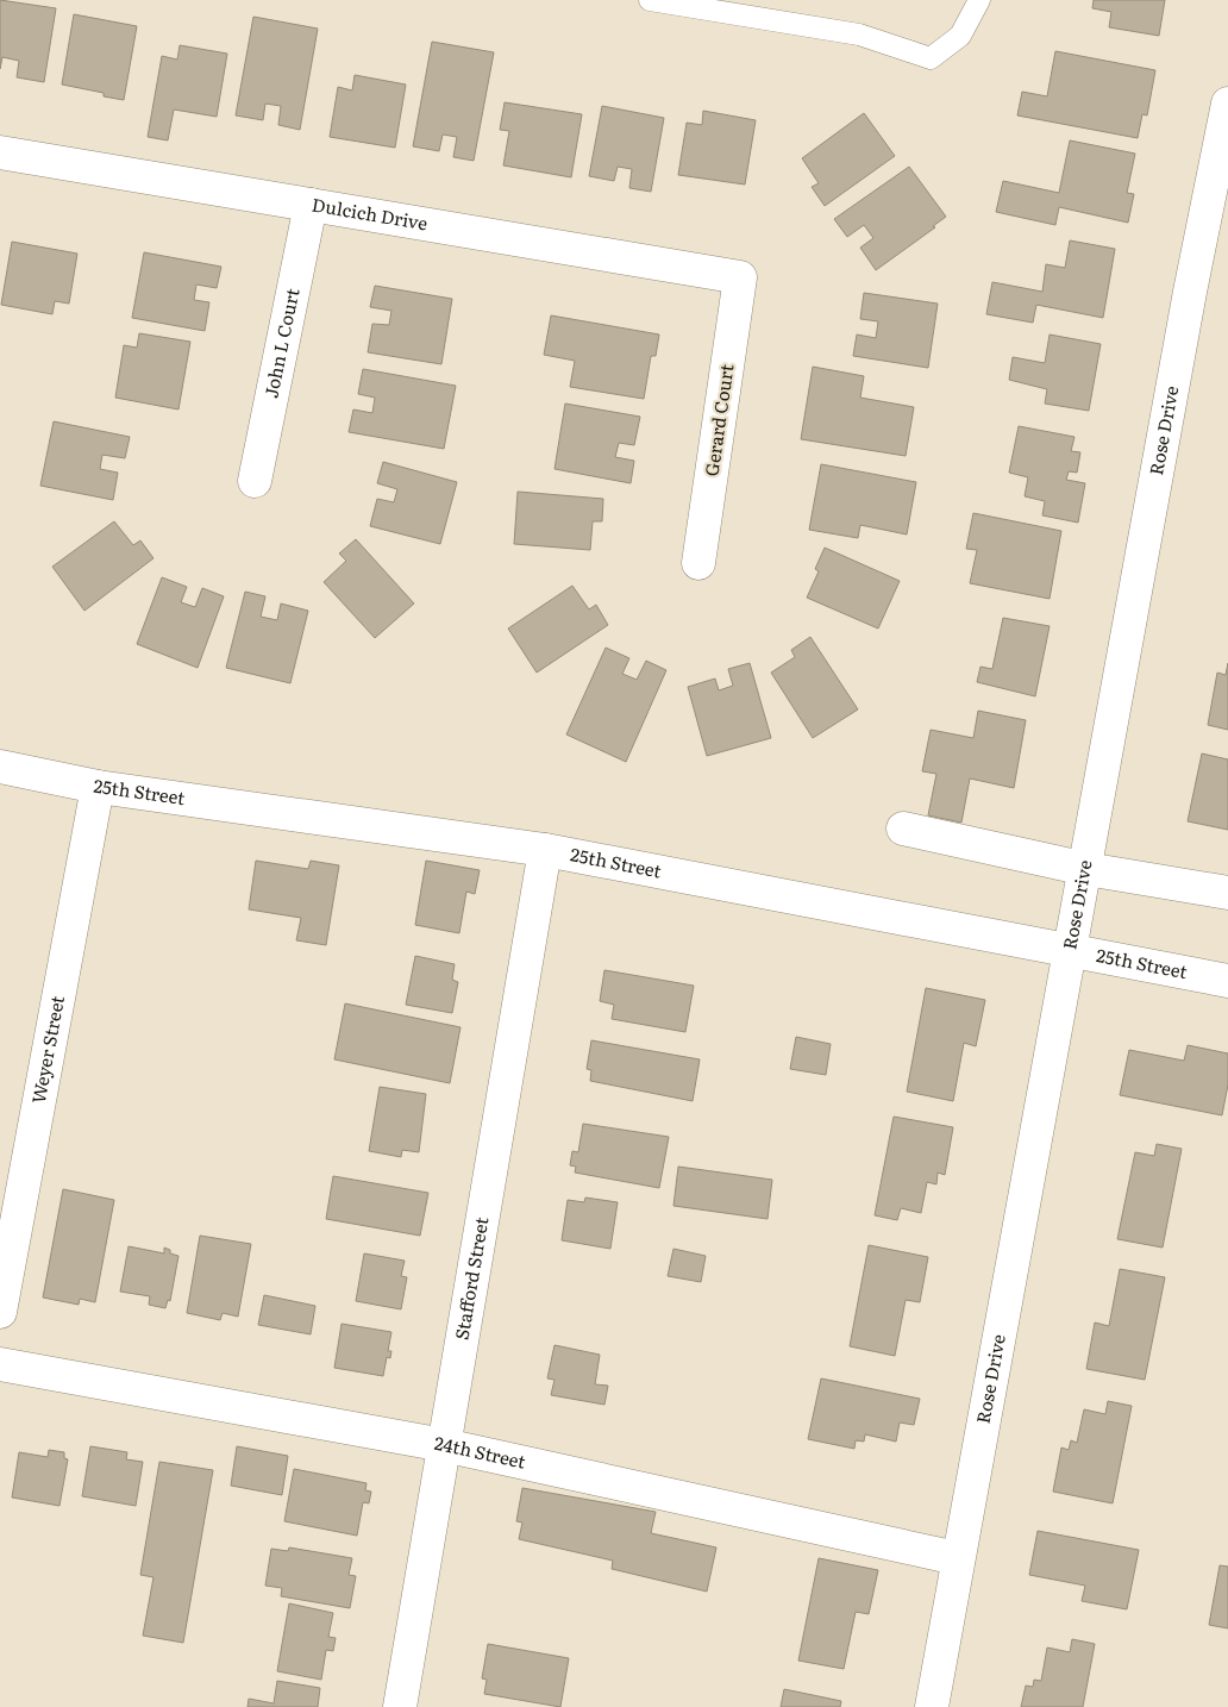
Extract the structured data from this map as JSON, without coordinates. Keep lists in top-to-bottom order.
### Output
{
  "streets": {
    "street": [
      "Dulcich Drive",
      "John L Court",
      "Gerard Court",
      "Rose Drive",
      "25th Street",
      "Weyer Street",
      "Stafford Street",
      "24th Street"
    ]
  },
  "crossings": [
    ["Dulcich Drive", "John L Court"],
    ["Dulcich Drive", "Gerard Court"],
    ["Rose Drive", "25th Street"],
    ["Rose Drive", "24th Street"],
    ["25th Street", "Weyer Street"],
    ["25th Street", "Stafford Street"],
    ["Stafford Street", "24th Street"]
  ]
}
